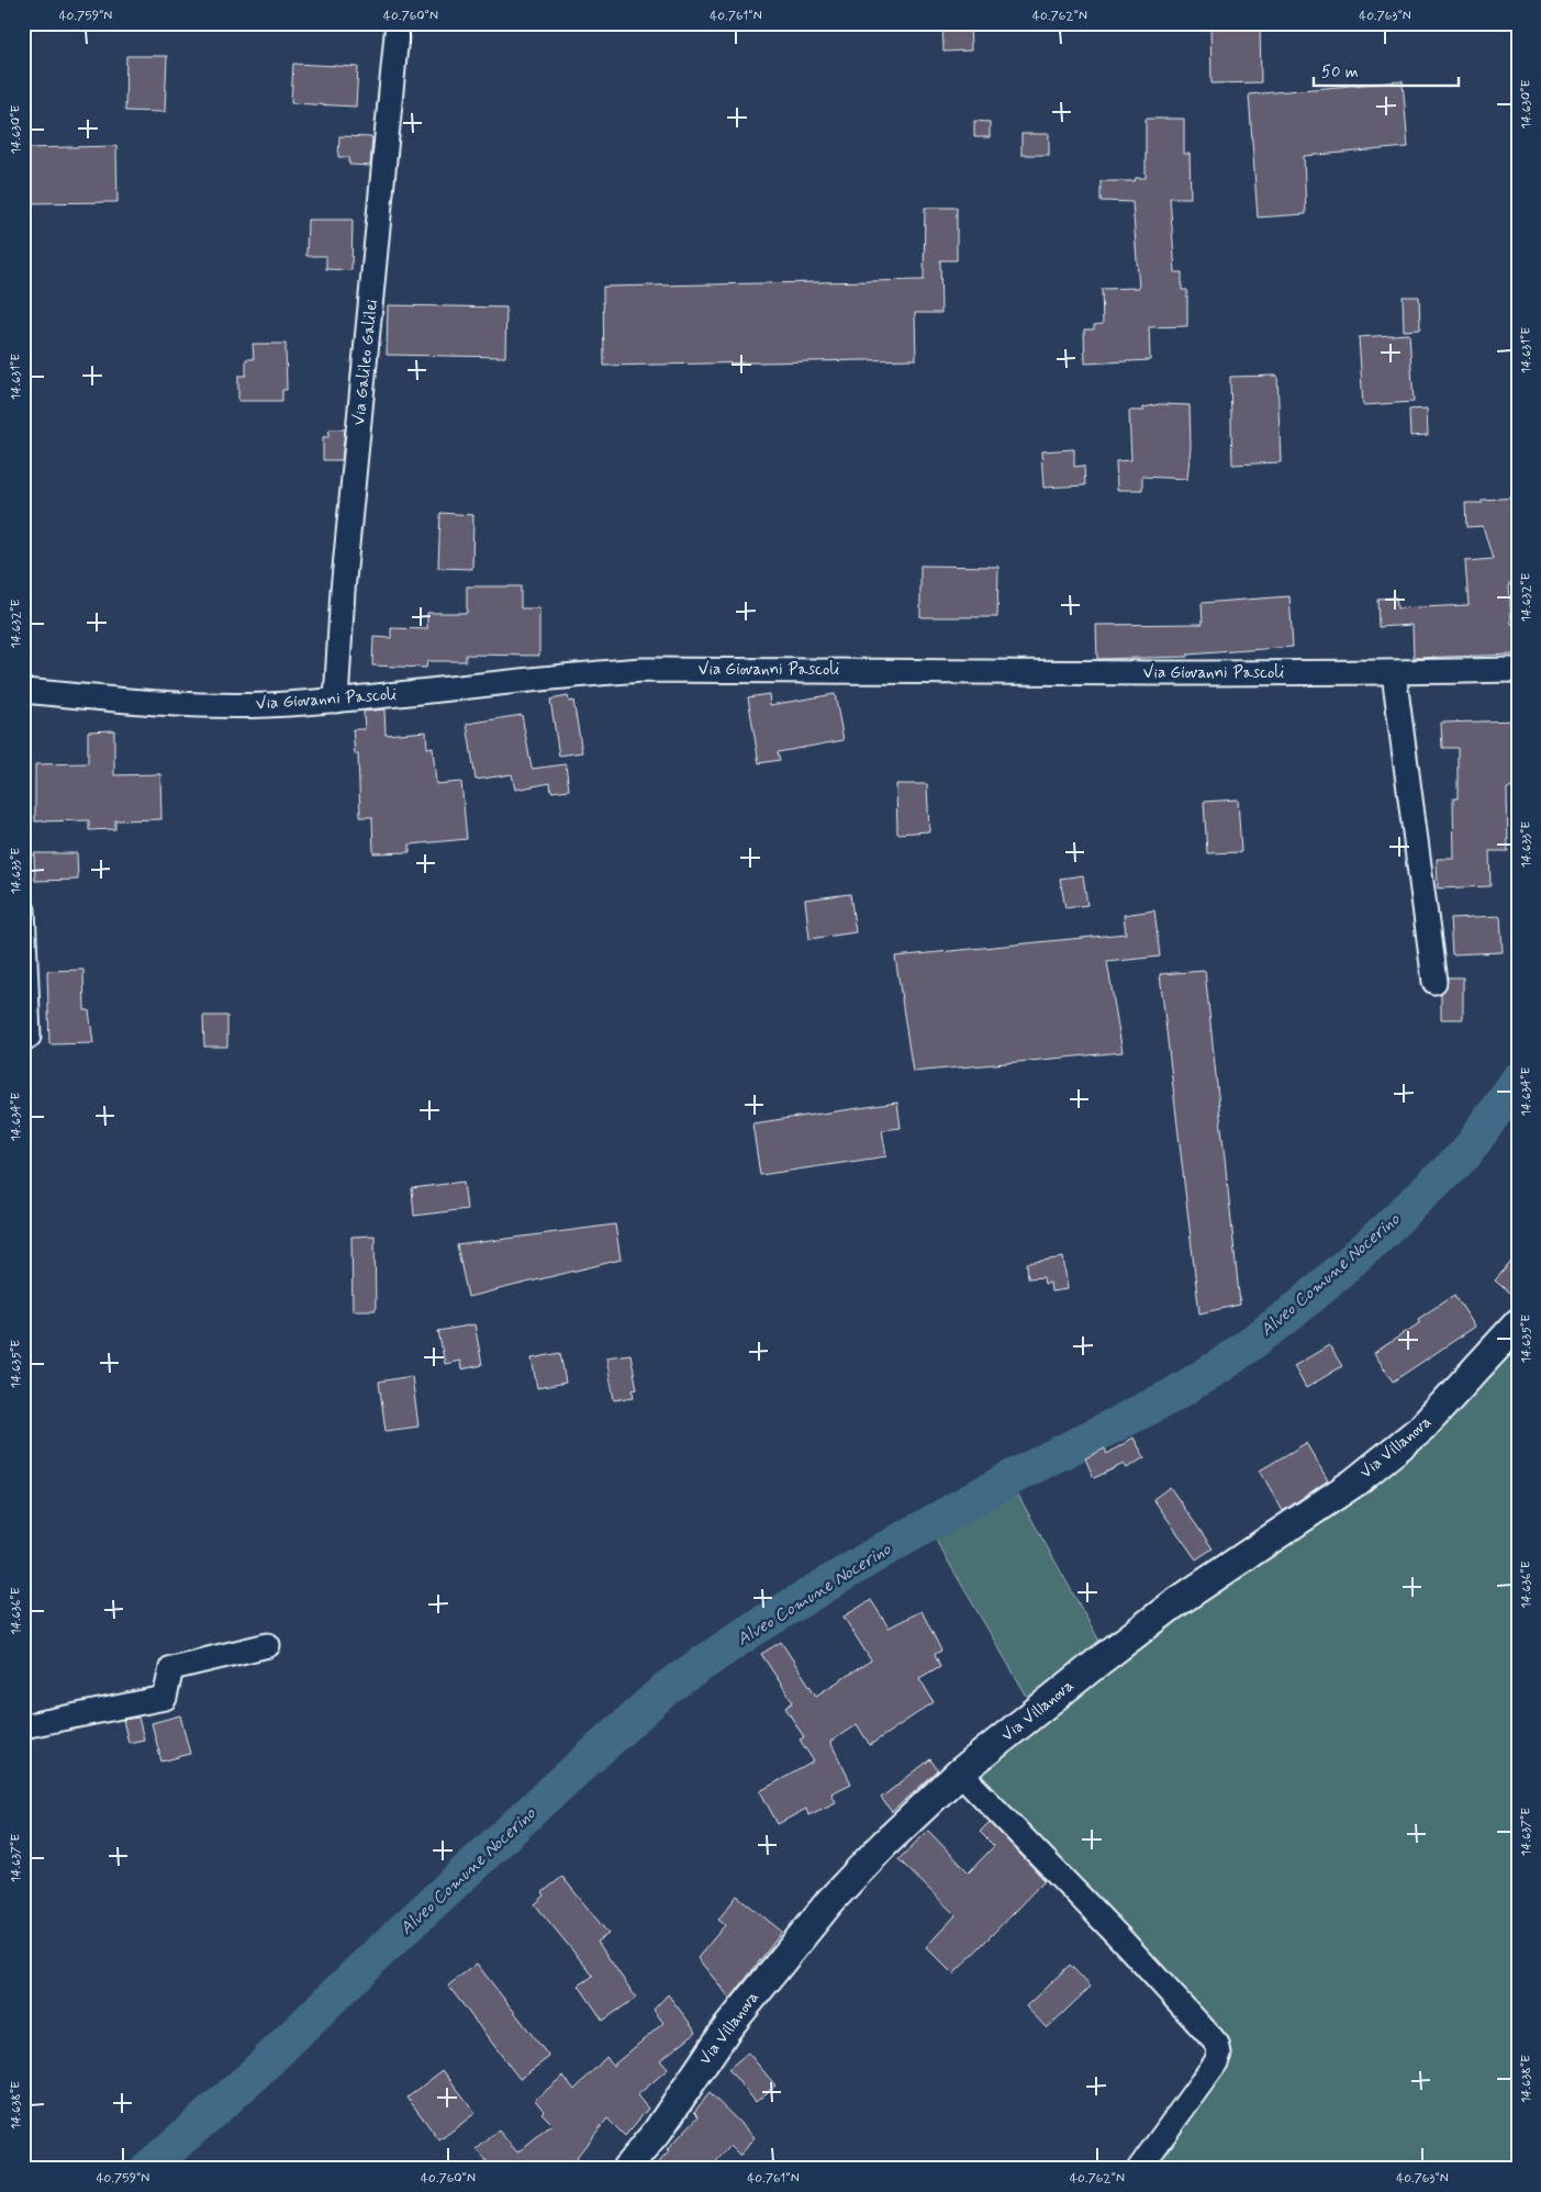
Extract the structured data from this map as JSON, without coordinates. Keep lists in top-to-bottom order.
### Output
{
  "streets": {
    "main road": ["Via Villanova"],
    "street": ["Via Galileo Galilei", "Via Giovanni Pascoli"]
  },
  "crossings": [
    ["Via Galileo Galilei", "Via Giovanni Pascoli"]
  ],
  "water": ["Alveo Comune Nocerino"],
  "scale_bar": "50 m",
  "coordinates": [
    "40.759°N",
    "40.760°N",
    "40.761°N",
    "40.762°N",
    "40.763°N",
    "14.630°E",
    "14.631°E",
    "14.632°E",
    "14.633°E",
    "14.634°E",
    "14.635°E",
    "14.636°E",
    "14.637°E",
    "14.638°E"
  ]
}
